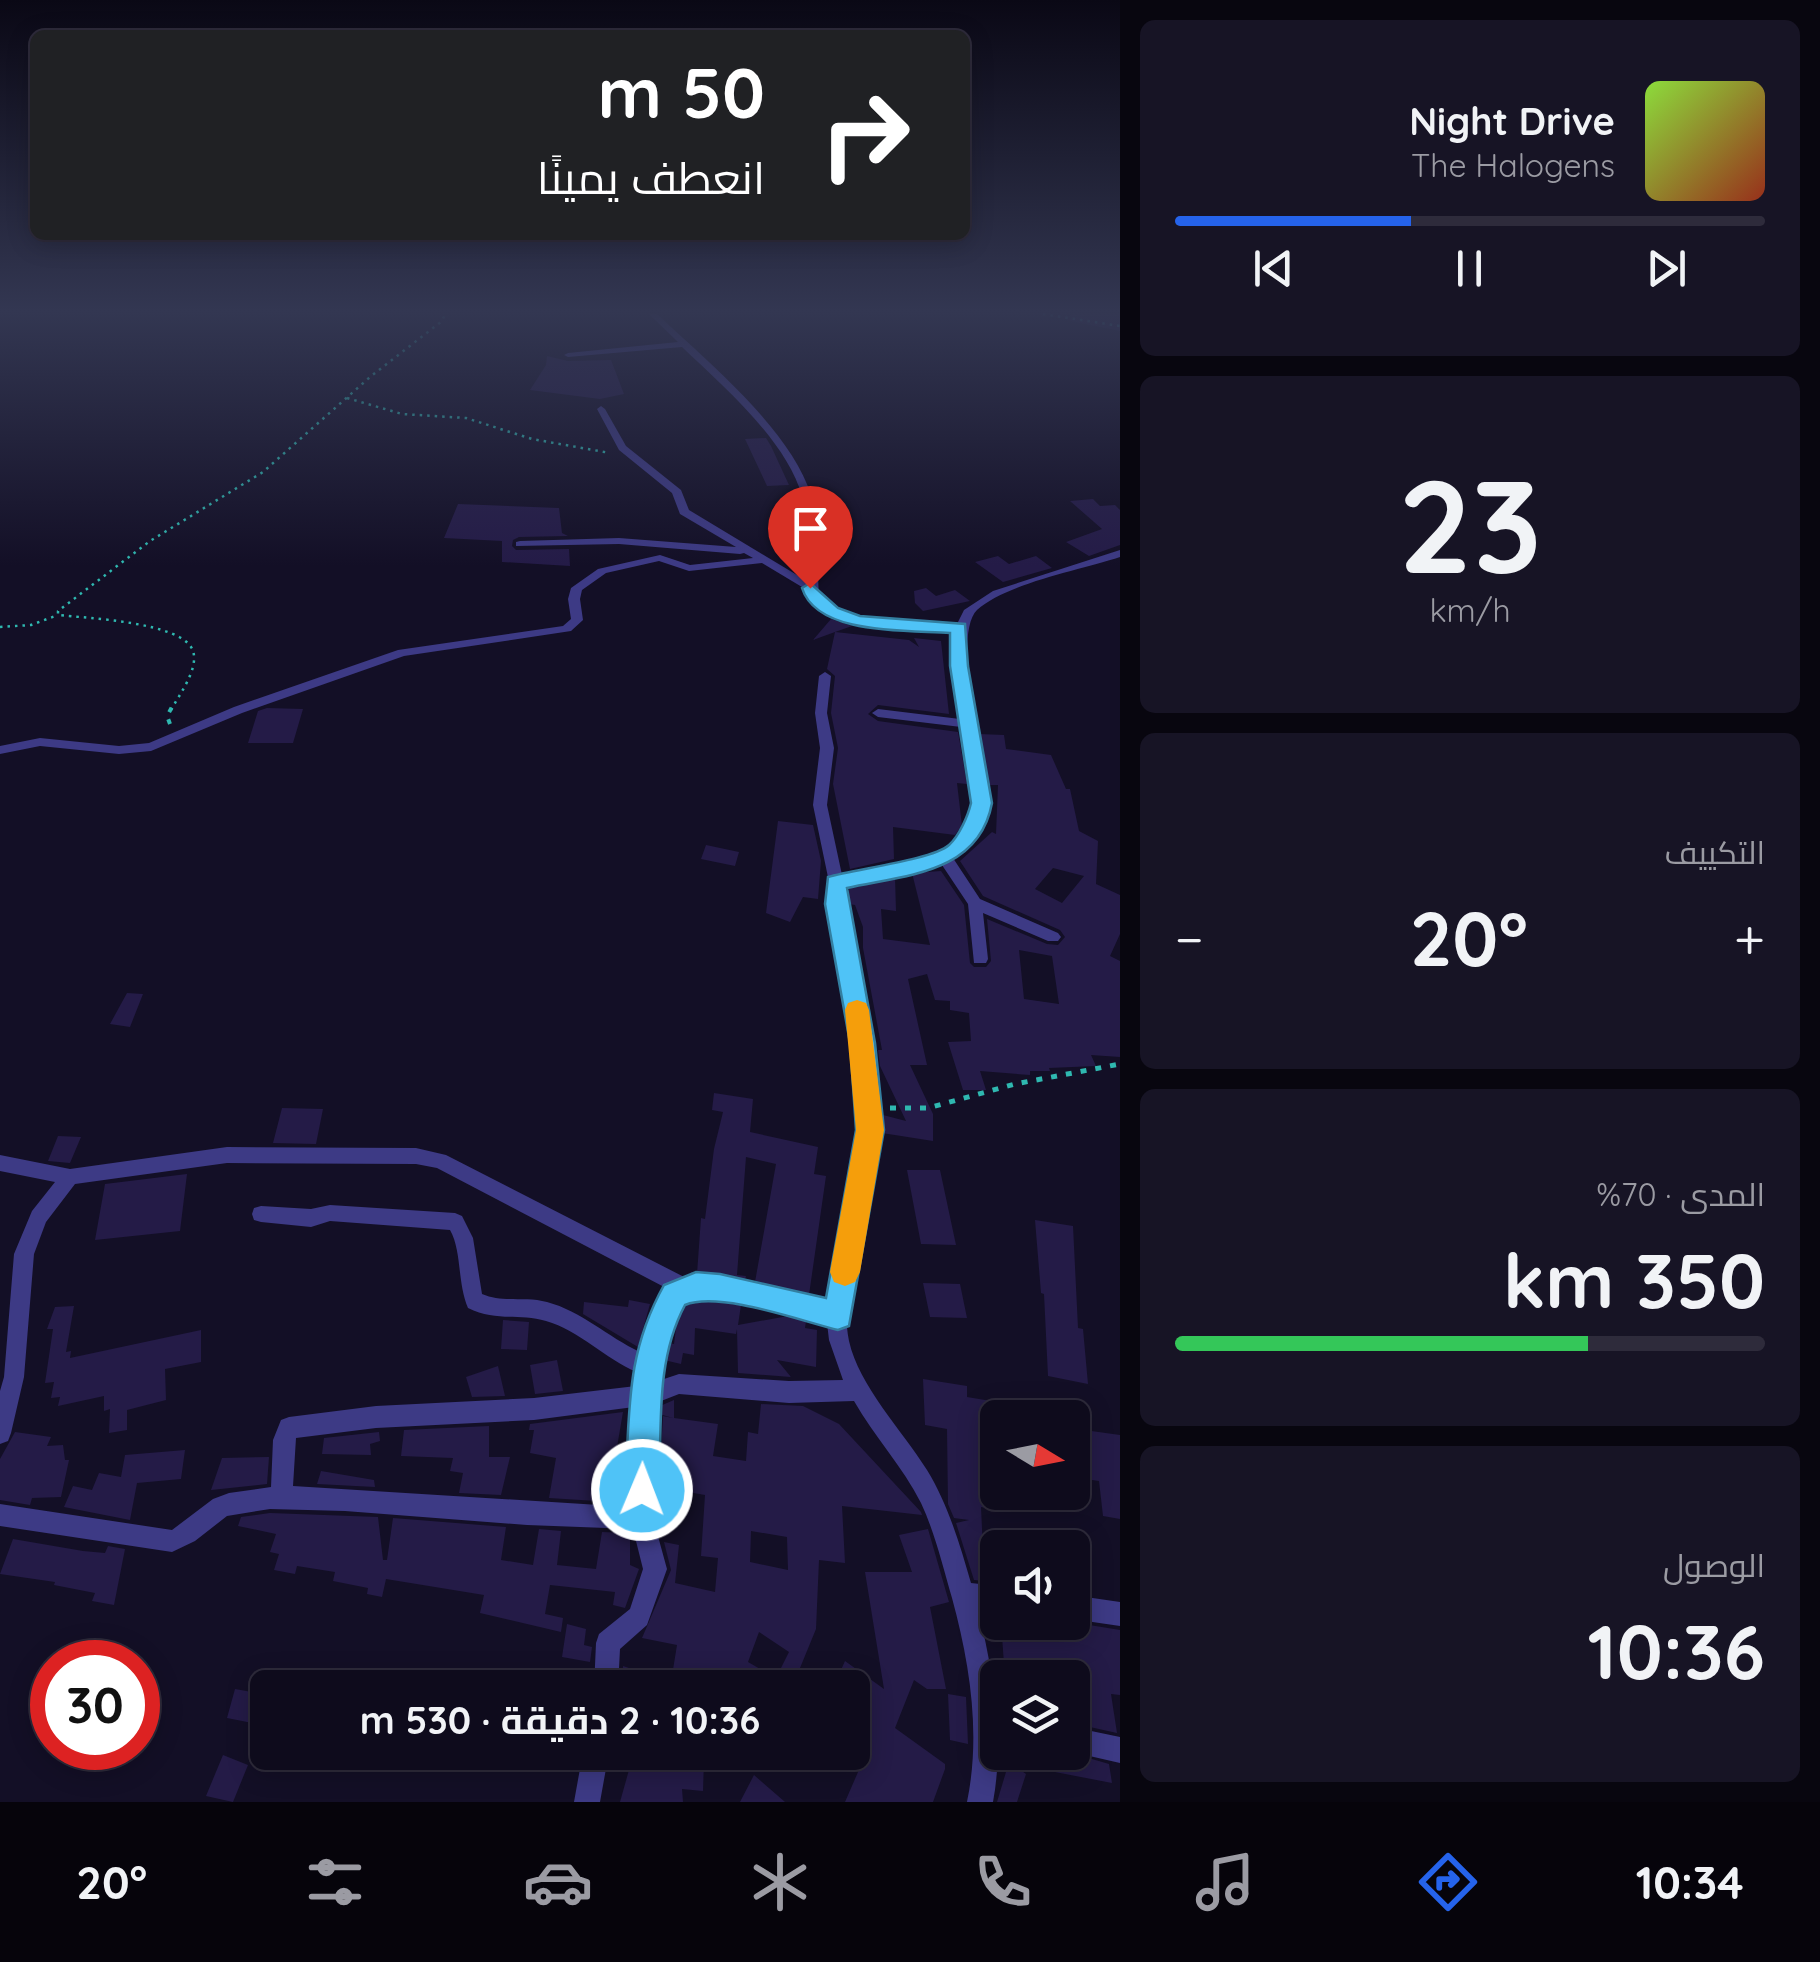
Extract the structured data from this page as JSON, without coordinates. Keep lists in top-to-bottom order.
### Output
{
  "north": "right",
  "page": {
    "turn": ["50 m", "انعطف يمينًا"],
    "song": ["Night Drive", "The Halogens"],
    "tile": [
      ["23", "km/h"],
      "التكييف",
      ["المدى · 70%", "350 km"],
      ["الوصول", "10:36"]
    ],
    "heat": ["−", "20°", "+"],
    "limit": "30",
    "trip": "10:36 · 2 دقيقة · 530 m",
    "tabs": ["10:34", "20°"]
  }
}
